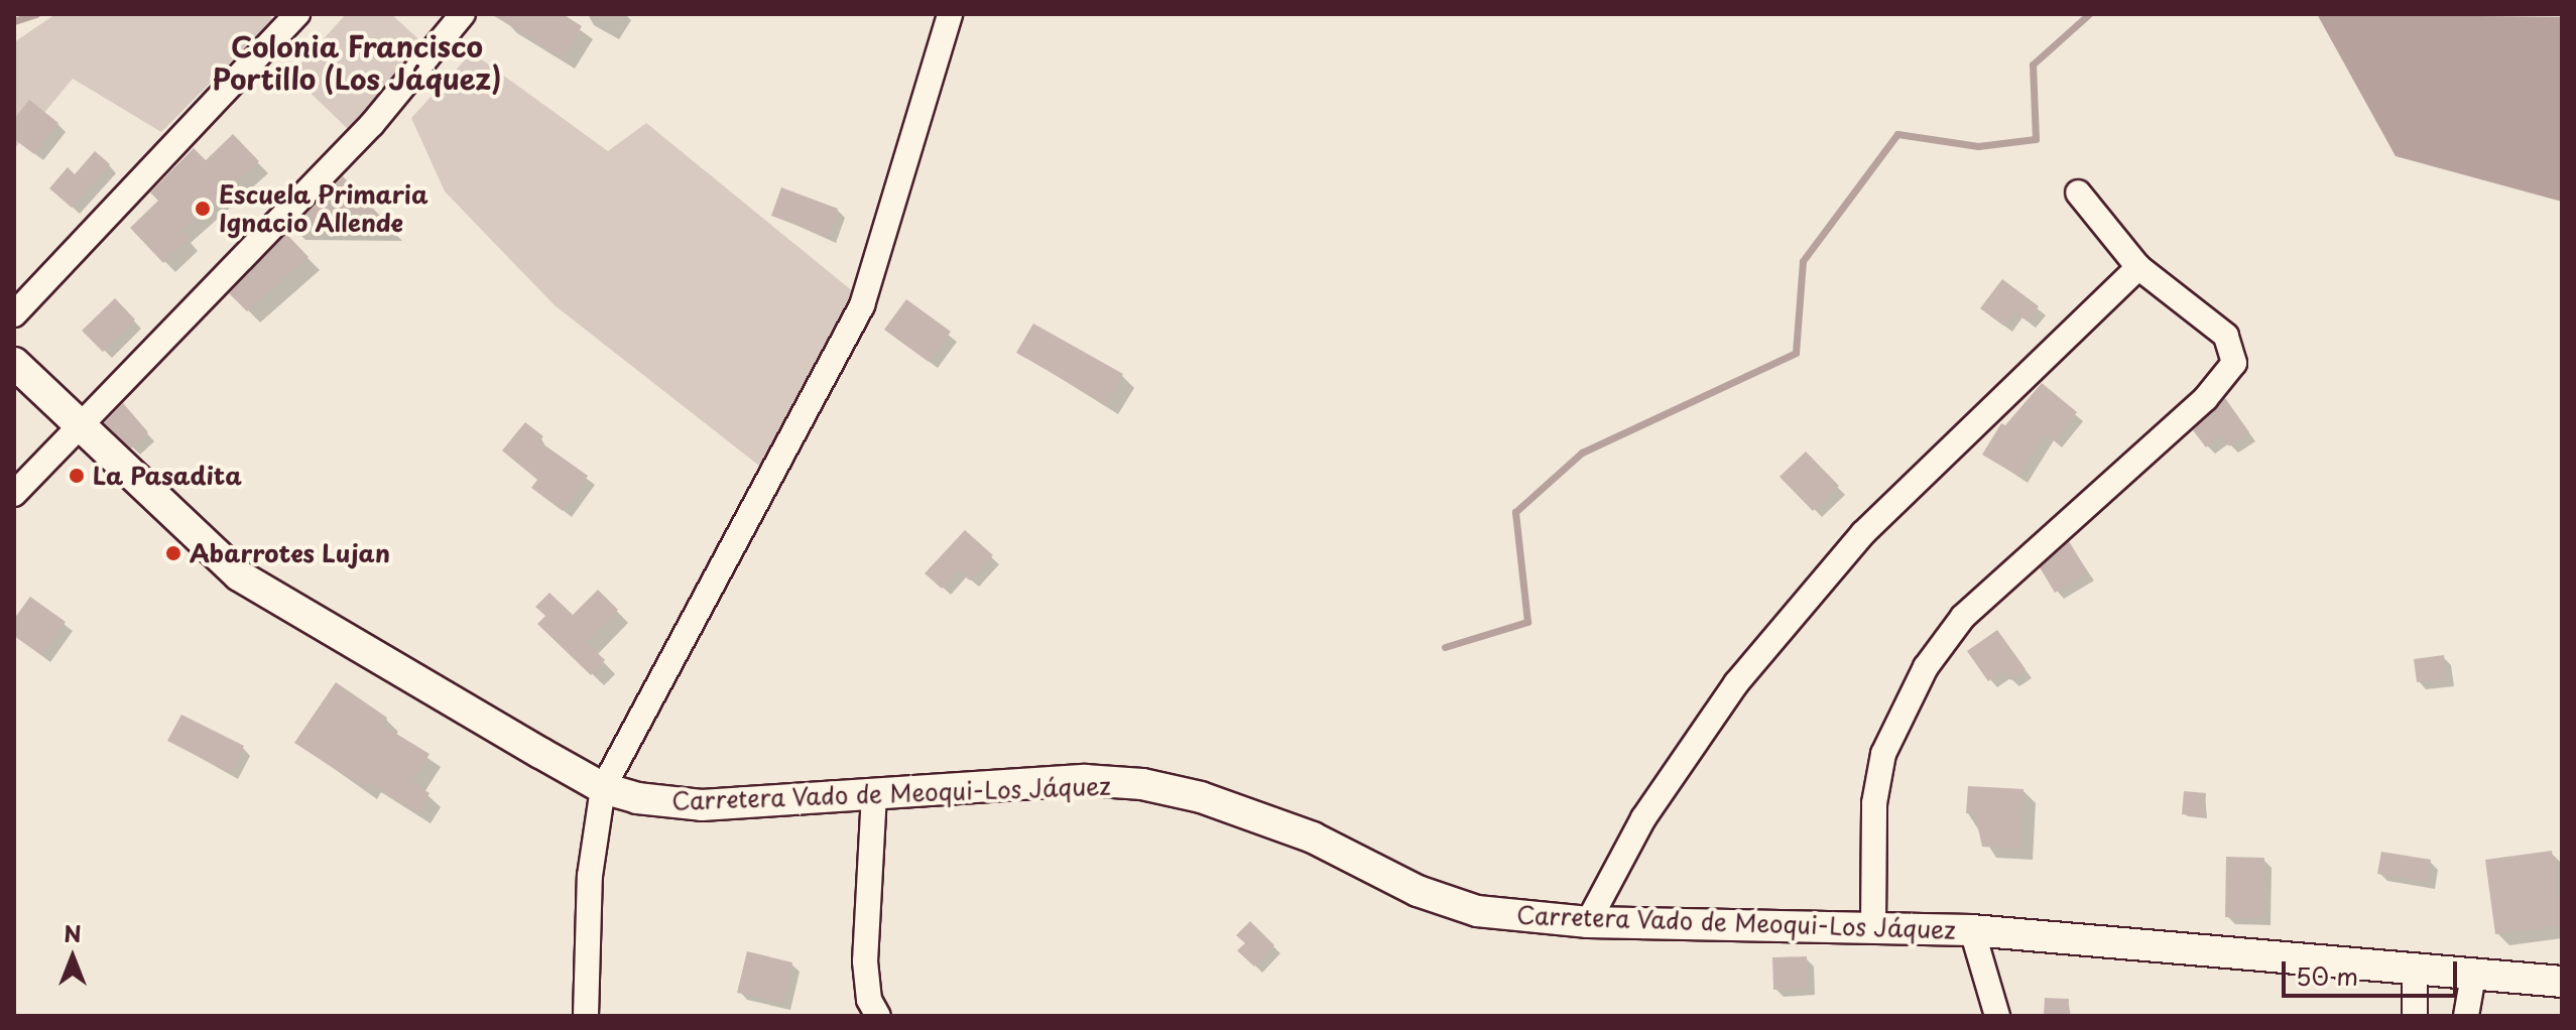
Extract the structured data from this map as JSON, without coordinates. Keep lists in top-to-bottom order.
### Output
{
  "streets": {
    "street": ["Carretera Vado de Meoqui-Los Jáquez"]
  },
  "districts": ["Colonia Francisco Portillo (Los Jáquez)"],
  "places": ["Escuela Primaria Ignacio Allende", "La Pasadita", "Abarrotes Lujan"],
  "scale_bar": "50 m",
  "north": "top"
}
